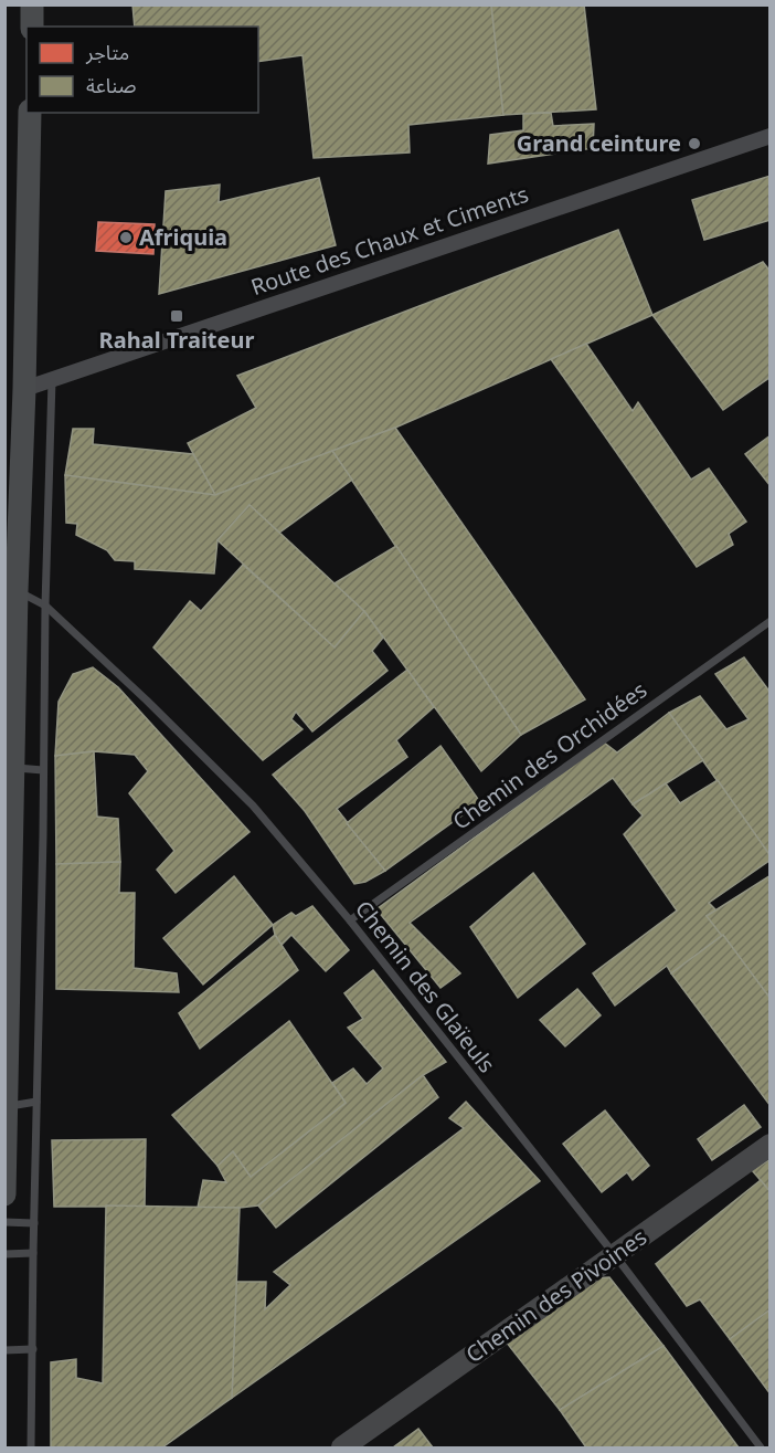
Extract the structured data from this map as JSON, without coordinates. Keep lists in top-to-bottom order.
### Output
{
  "streets": {
    "street": ["Route des Chaux et Ciments", "Chemin des Pivoines"],
    "lane": ["Chemin des Orchidées", "Chemin des Glaïeuls"]
  },
  "crossings": [
    ["Chemin des Orchidées", "Chemin des Glaïeuls"],
    ["Chemin des Glaïeuls", "Chemin des Pivoines"]
  ],
  "places": {
    "other": ["Grand ceinture", "Afriquia"],
    "transit": ["Rahal Traiteur"]
  },
  "legend": ["متاجر", "صناعة"]
}
